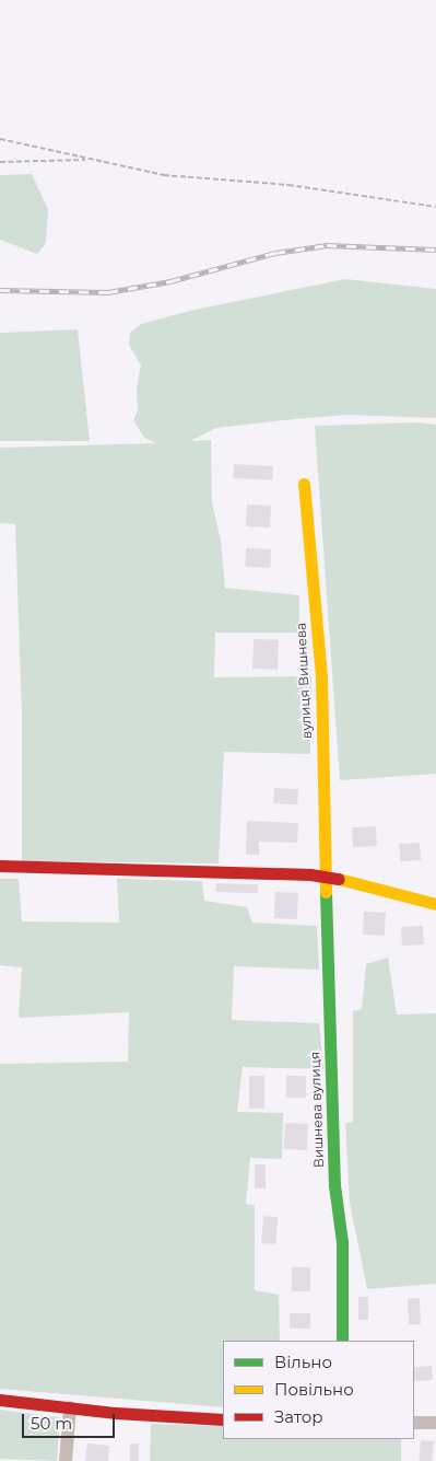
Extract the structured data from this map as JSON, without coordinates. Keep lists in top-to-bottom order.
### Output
{
  "streets": {
    "street": ["вулиця Вишнева", "Вишнева вулиця"]
  },
  "crossings": [
    ["вулиця Вишнева", "Вишнева вулиця"]
  ],
  "legend": ["Вільно", "Повільно", "Затор"],
  "scale_bar": "50 m"
}
